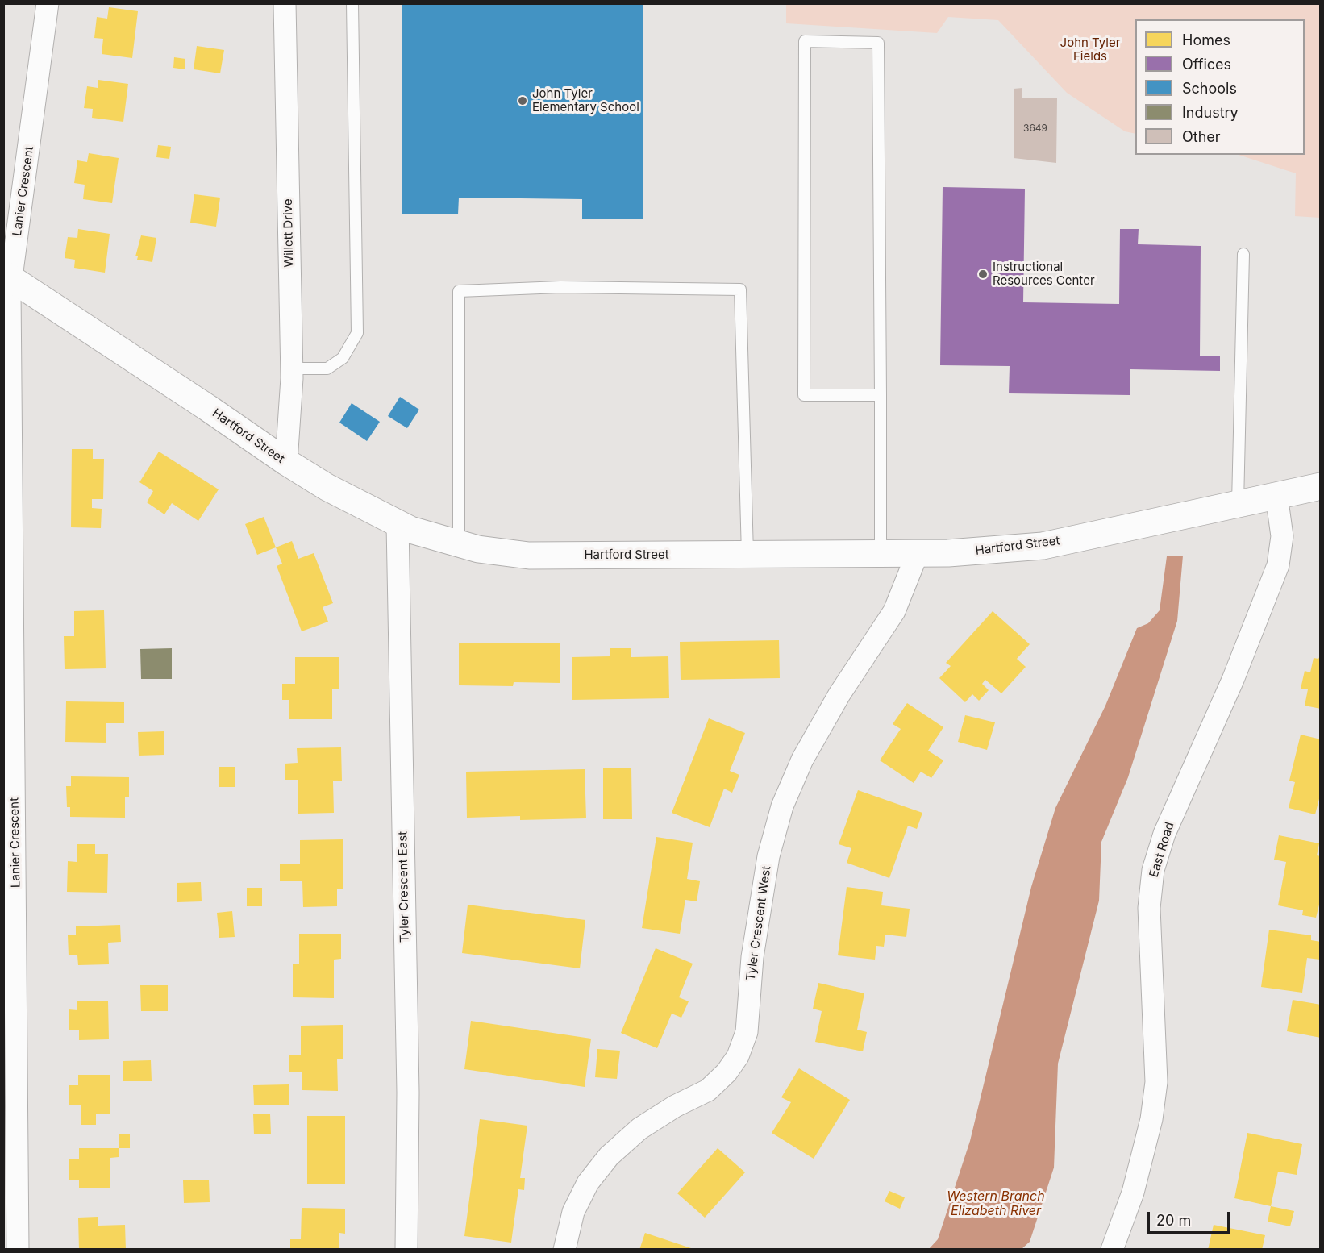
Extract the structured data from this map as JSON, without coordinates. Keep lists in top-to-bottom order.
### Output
{
  "streets": {
    "street": [
      "Lanier Crescent",
      "Willett Drive",
      "Hartford Street",
      "East Road",
      "Tyler Crescent East",
      "Tyler Crescent West"
    ]
  },
  "crossings": [
    ["Lanier Crescent", "Hartford Street"],
    ["Willett Drive", "Hartford Street"],
    ["Hartford Street", "East Road"],
    ["Hartford Street", "Tyler Crescent East"],
    ["Hartford Street", "Tyler Crescent West"]
  ],
  "water": ["Western Branch Elizabeth River"],
  "parks": ["John Tyler Fields"],
  "places": ["John Tyler Elementary School", "Instructional Resources Center"],
  "house_numbers": ["3649"],
  "legend": [
    "Homes",
    "Offices",
    "Schools",
    "Industry",
    "Other"
  ],
  "scale_bar": "20 m"
}
